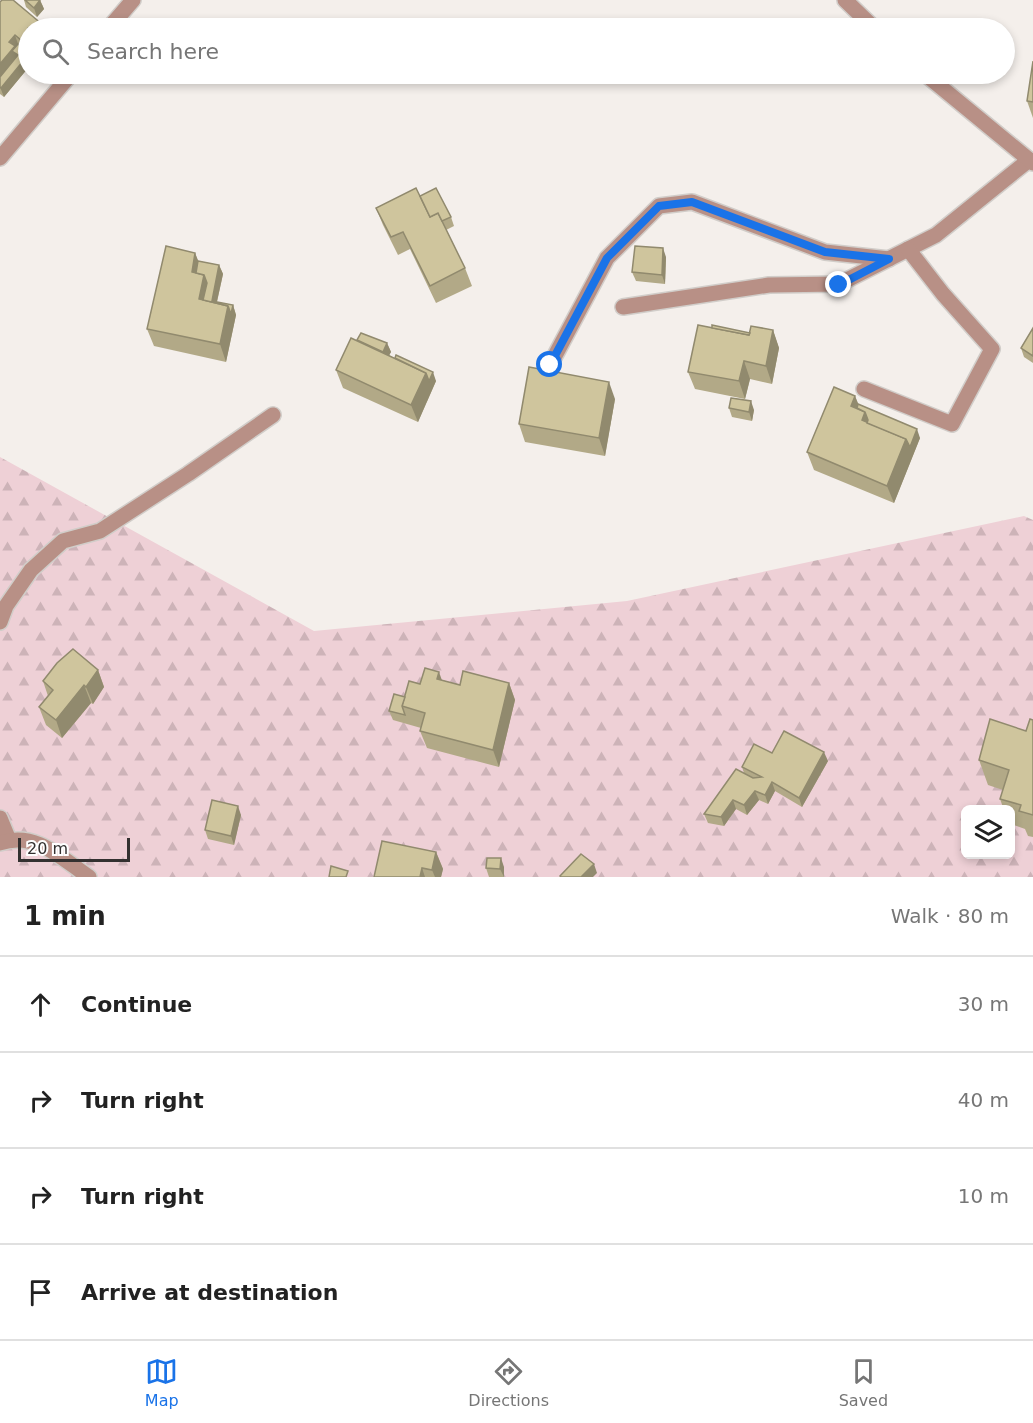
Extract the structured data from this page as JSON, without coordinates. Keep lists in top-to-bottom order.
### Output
{
  "scale_bar": "20 m",
  "page": {
    "search": "Search here",
    "scale": "20 m",
    "heading": ["1 min", "Walk · 80 m"],
    "list": [
      ["Continue", "30 m"],
      ["Turn right", "40 m"],
      ["Turn right", "10 m"],
      "Arrive at destination"
    ],
    "nav": ["Map", "Directions", "Saved"]
  }
}
